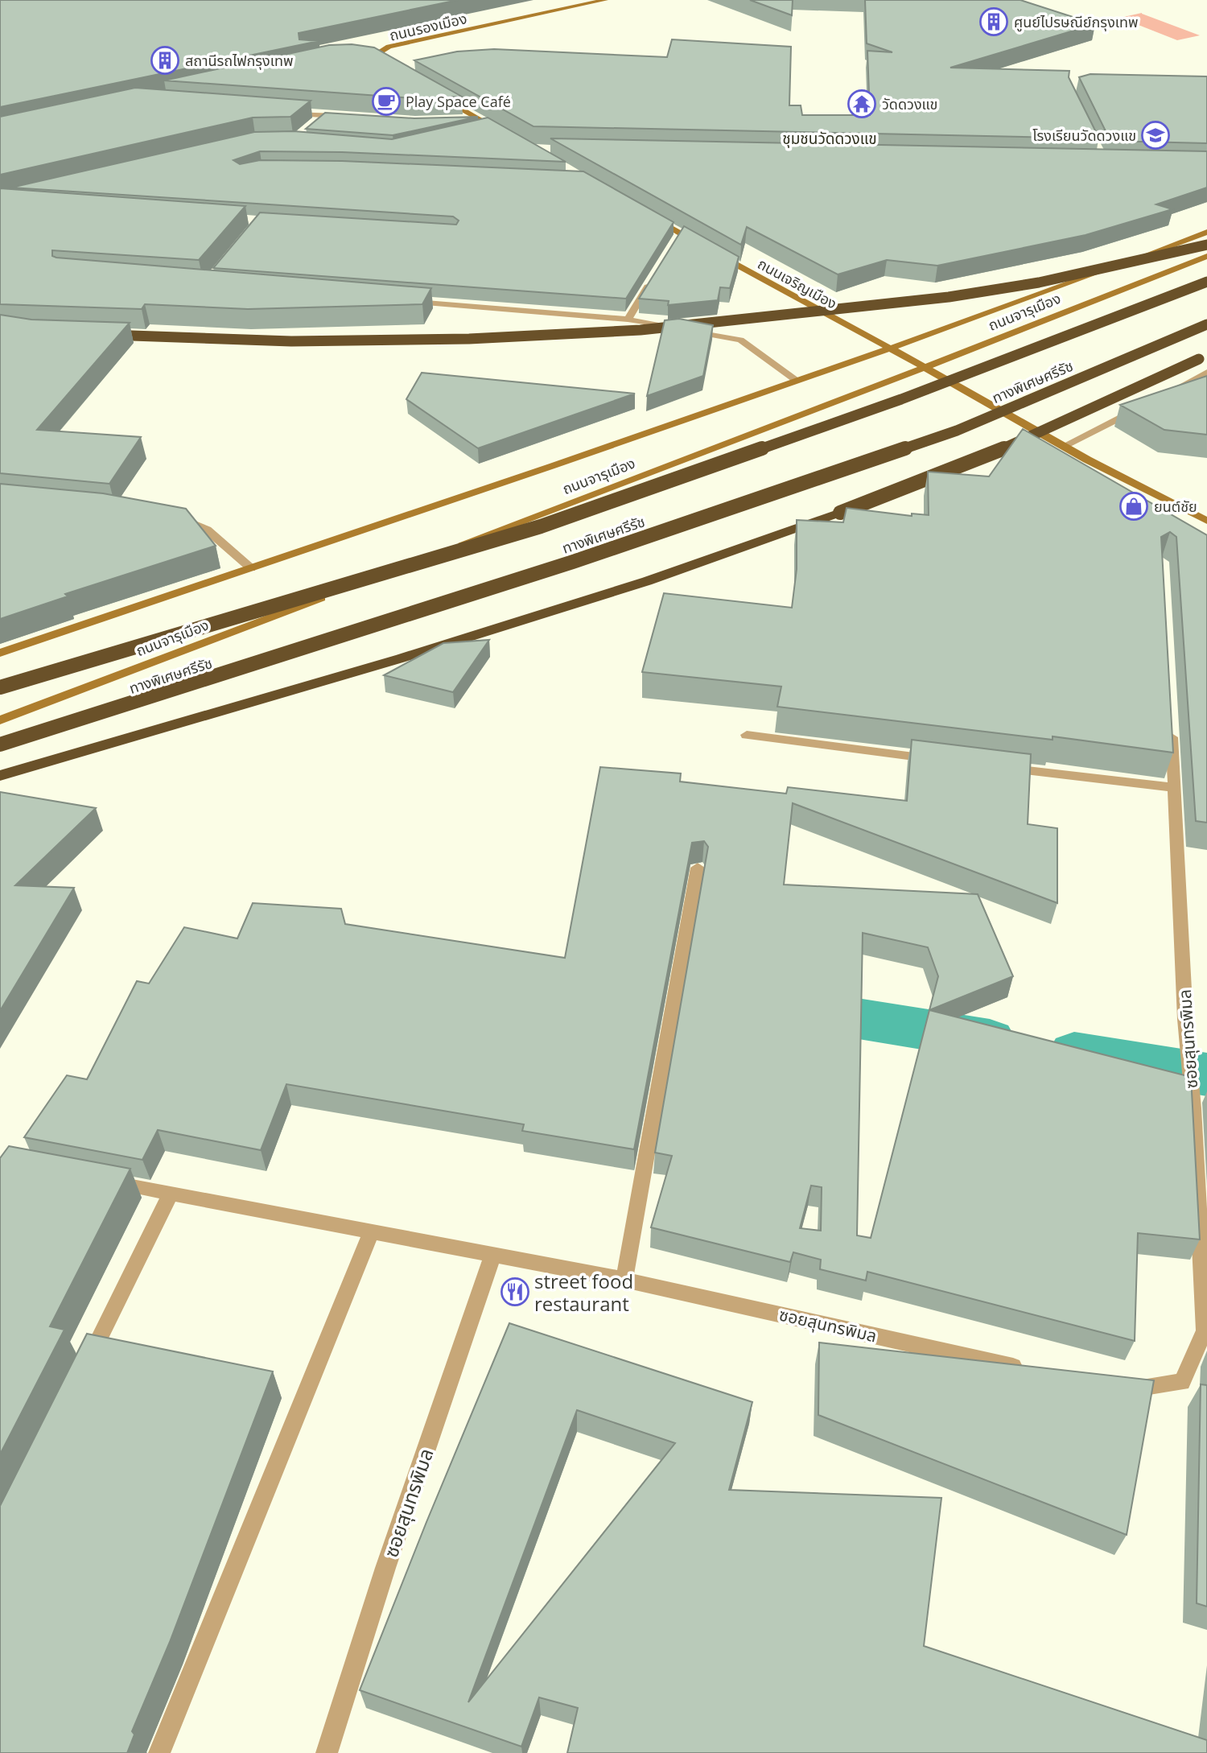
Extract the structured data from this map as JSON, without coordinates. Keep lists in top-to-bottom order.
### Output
{
  "streets": {
    "highway": ["ทางพิเศษศรีรัช"],
    "main road": ["ถนนรองเมือง", "ถนนเจริญเมือง", "ถนนจารุเมือง"],
    "street": ["ซอยสุนทรพิมล"]
  },
  "crossings": [
    ["ถนนเจริญเมือง", "ถนนจารุเมือง"]
  ],
  "districts": ["ชุมชนวัดดวงแข"],
  "places": {
    "building": ["ศูนย์ไปรษณีย์กรุงเทพ", "สถานีรถไฟกรุงเทพ"],
    "cafe": ["Play Space Café"],
    "temple": ["วัดดวงแข"],
    "school or university": ["โรงเรียนวัดดวงแข"],
    "shop": ["ยนต์ชัย"],
    "restaurant": ["street food restaurant"]
  }
}
